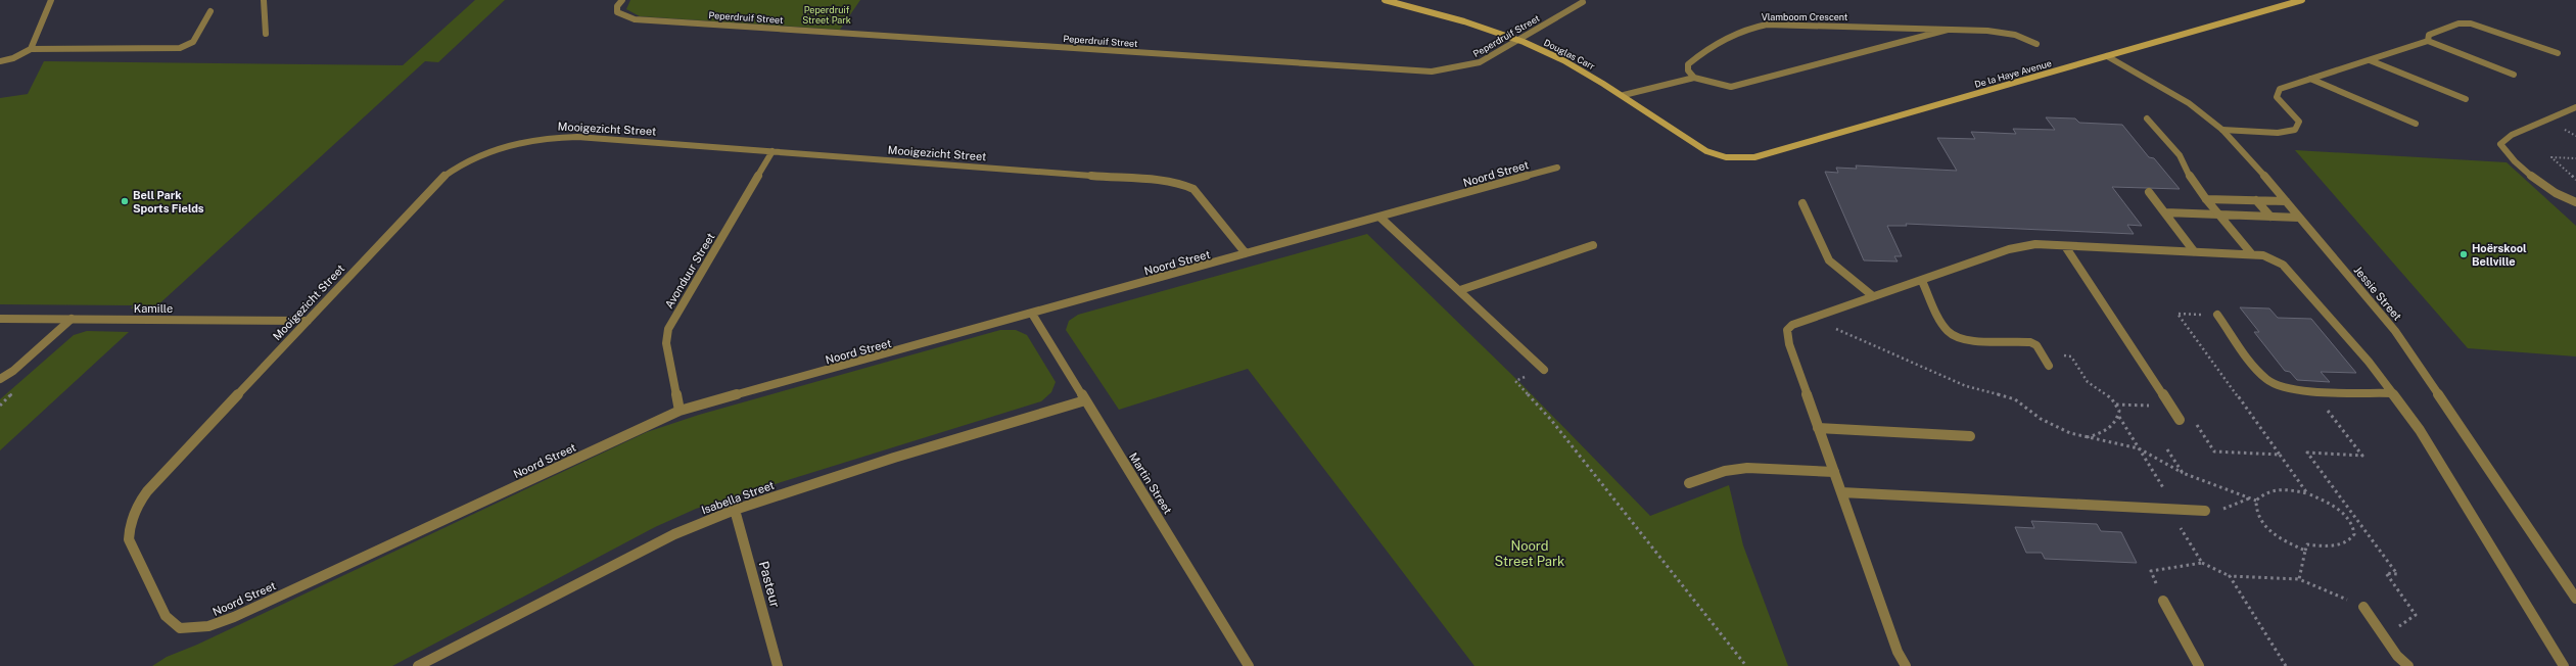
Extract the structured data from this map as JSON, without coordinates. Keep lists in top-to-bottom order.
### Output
{
  "streets": {
    "street": [
      "Vlamboom Crescent",
      "Peperdruif Street",
      "Douglas Carr",
      "De la Haye Avenue",
      "Mooigezicht Street",
      "Noord Street",
      "Avonduur Street",
      "Jessie Street",
      "Kamille",
      "Martin Street",
      "Isabella Street",
      "Pasteur"
    ]
  },
  "crossings": [
    ["Vlamboom Crescent", "Douglas Carr"],
    ["Peperdruif Street", "Douglas Carr"],
    ["Douglas Carr", "De la Haye Avenue"],
    ["De la Haye Avenue", "Jessie Street"],
    ["Mooigezicht Street", "Noord Street"],
    ["Mooigezicht Street", "Avonduur Street"],
    ["Mooigezicht Street", "Kamille"],
    ["Noord Street", "Avonduur Street"],
    ["Noord Street", "Martin Street"],
    ["Martin Street", "Isabella Street"],
    ["Isabella Street", "Pasteur"]
  ],
  "parks": ["Peperdruif Street Park", "Noord Street Park"],
  "places": ["Bell Park Sports Fields", "Hoërskool Bellville"]
}
